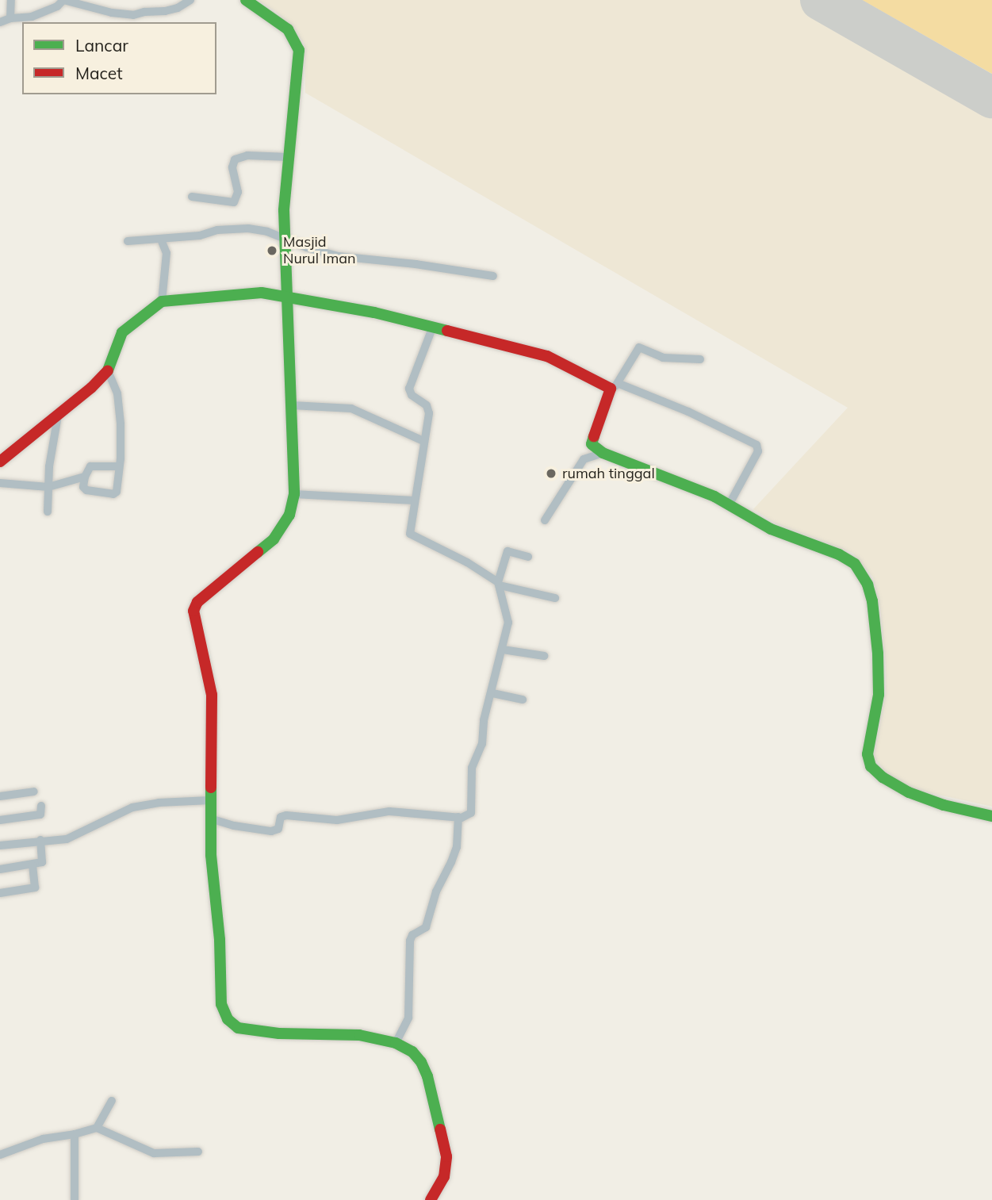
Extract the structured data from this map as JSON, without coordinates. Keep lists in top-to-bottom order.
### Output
{
  "places": ["Masjid Nurul Iman", "rumah tinggal"],
  "legend": ["Lancar", "Macet"]
}
